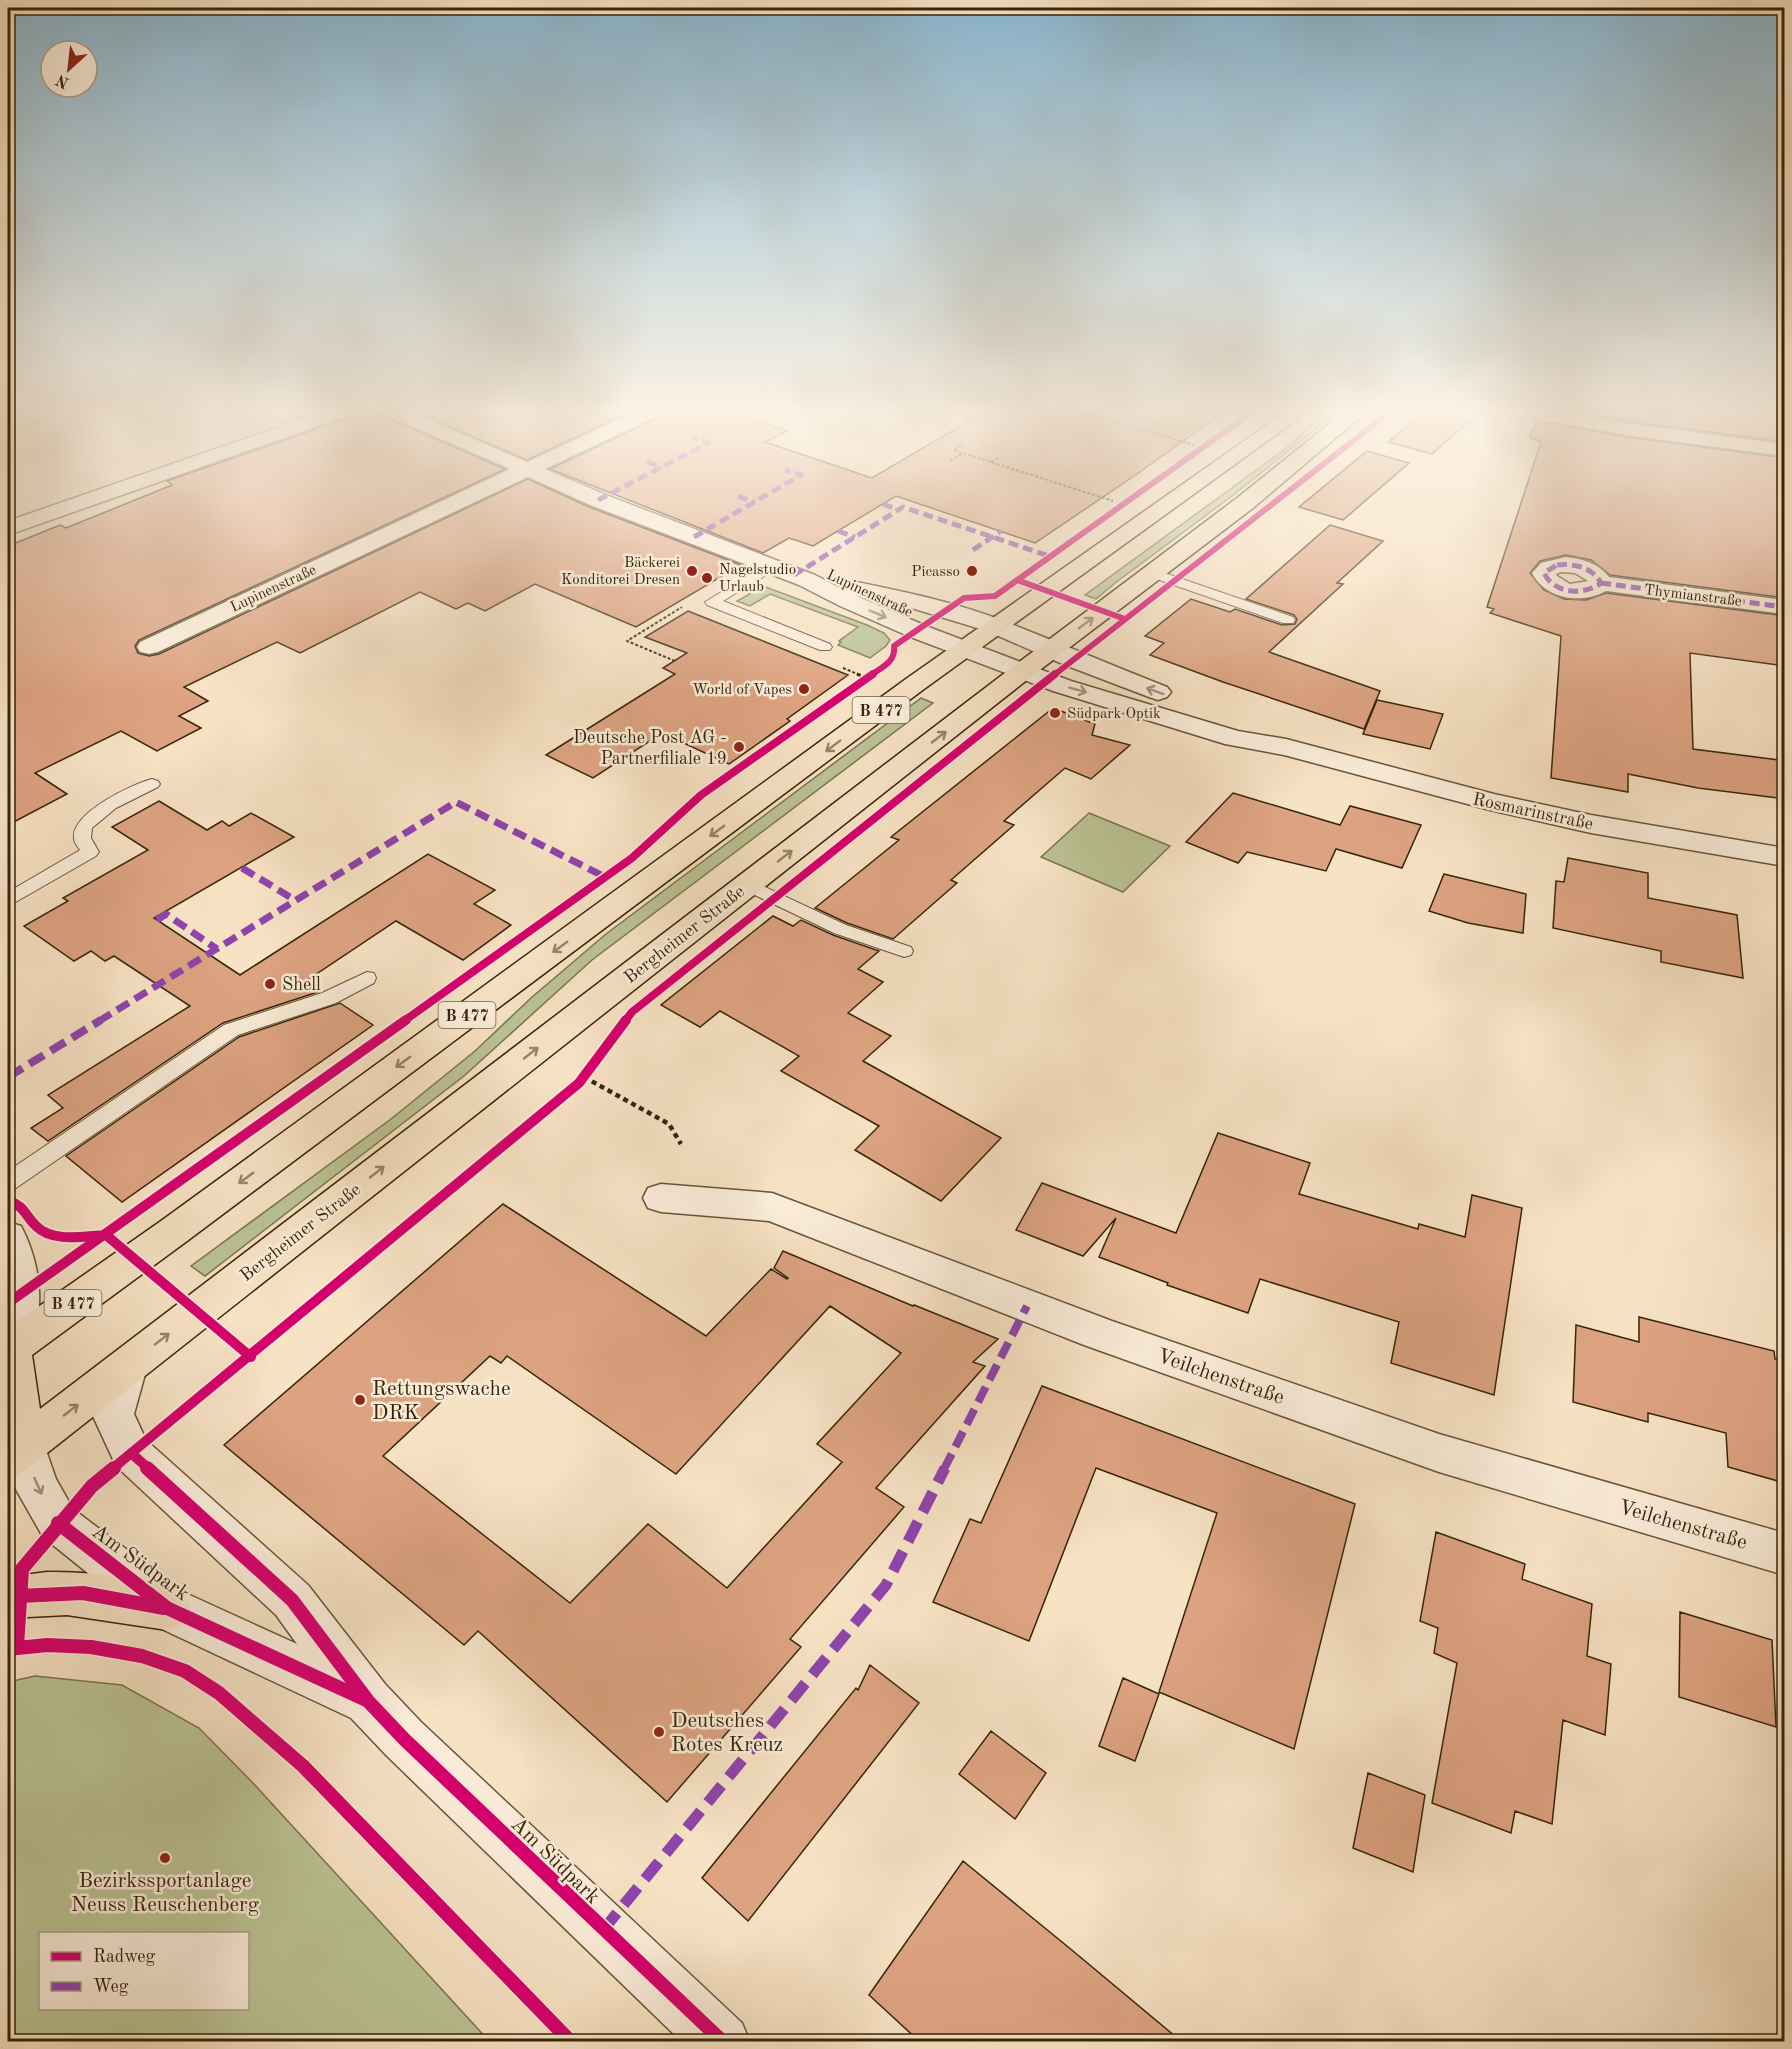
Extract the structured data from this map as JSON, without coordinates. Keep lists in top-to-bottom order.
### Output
{
  "streets": {
    "main road": ["B 477", "Bergheimer Straße"],
    "street": [
      "Lupinenstraße",
      "Thymianstraße",
      "Rosmarinstraße",
      "Veilchenstraße",
      "Am Südpark"
    ]
  },
  "crossings": [
    ["Lupinenstraße", "B 477"],
    ["Lupinenstraße", "Rosmarinstraße"],
    ["Lupinenstraße", "Bergheimer Straße"],
    ["B 477", "Rosmarinstraße"],
    ["Rosmarinstraße", "Bergheimer Straße"],
    ["Bergheimer Straße", "Am Südpark"]
  ],
  "places": [
    "Bäckerei Konditorei Dresen",
    "Picasso",
    "Nagelstudio Urlaub",
    "World of Vapes",
    "Südpark Optik",
    "Deutsche Post AG - Partnerfiliale 19",
    "Shell",
    "Rettungswache DRK",
    "Deutsches Rotes Kreuz",
    "Bezirkssportanlage Neuss Reuschenberg"
  ],
  "legend": ["Radweg", "Weg"],
  "north": "bottom left"
}
